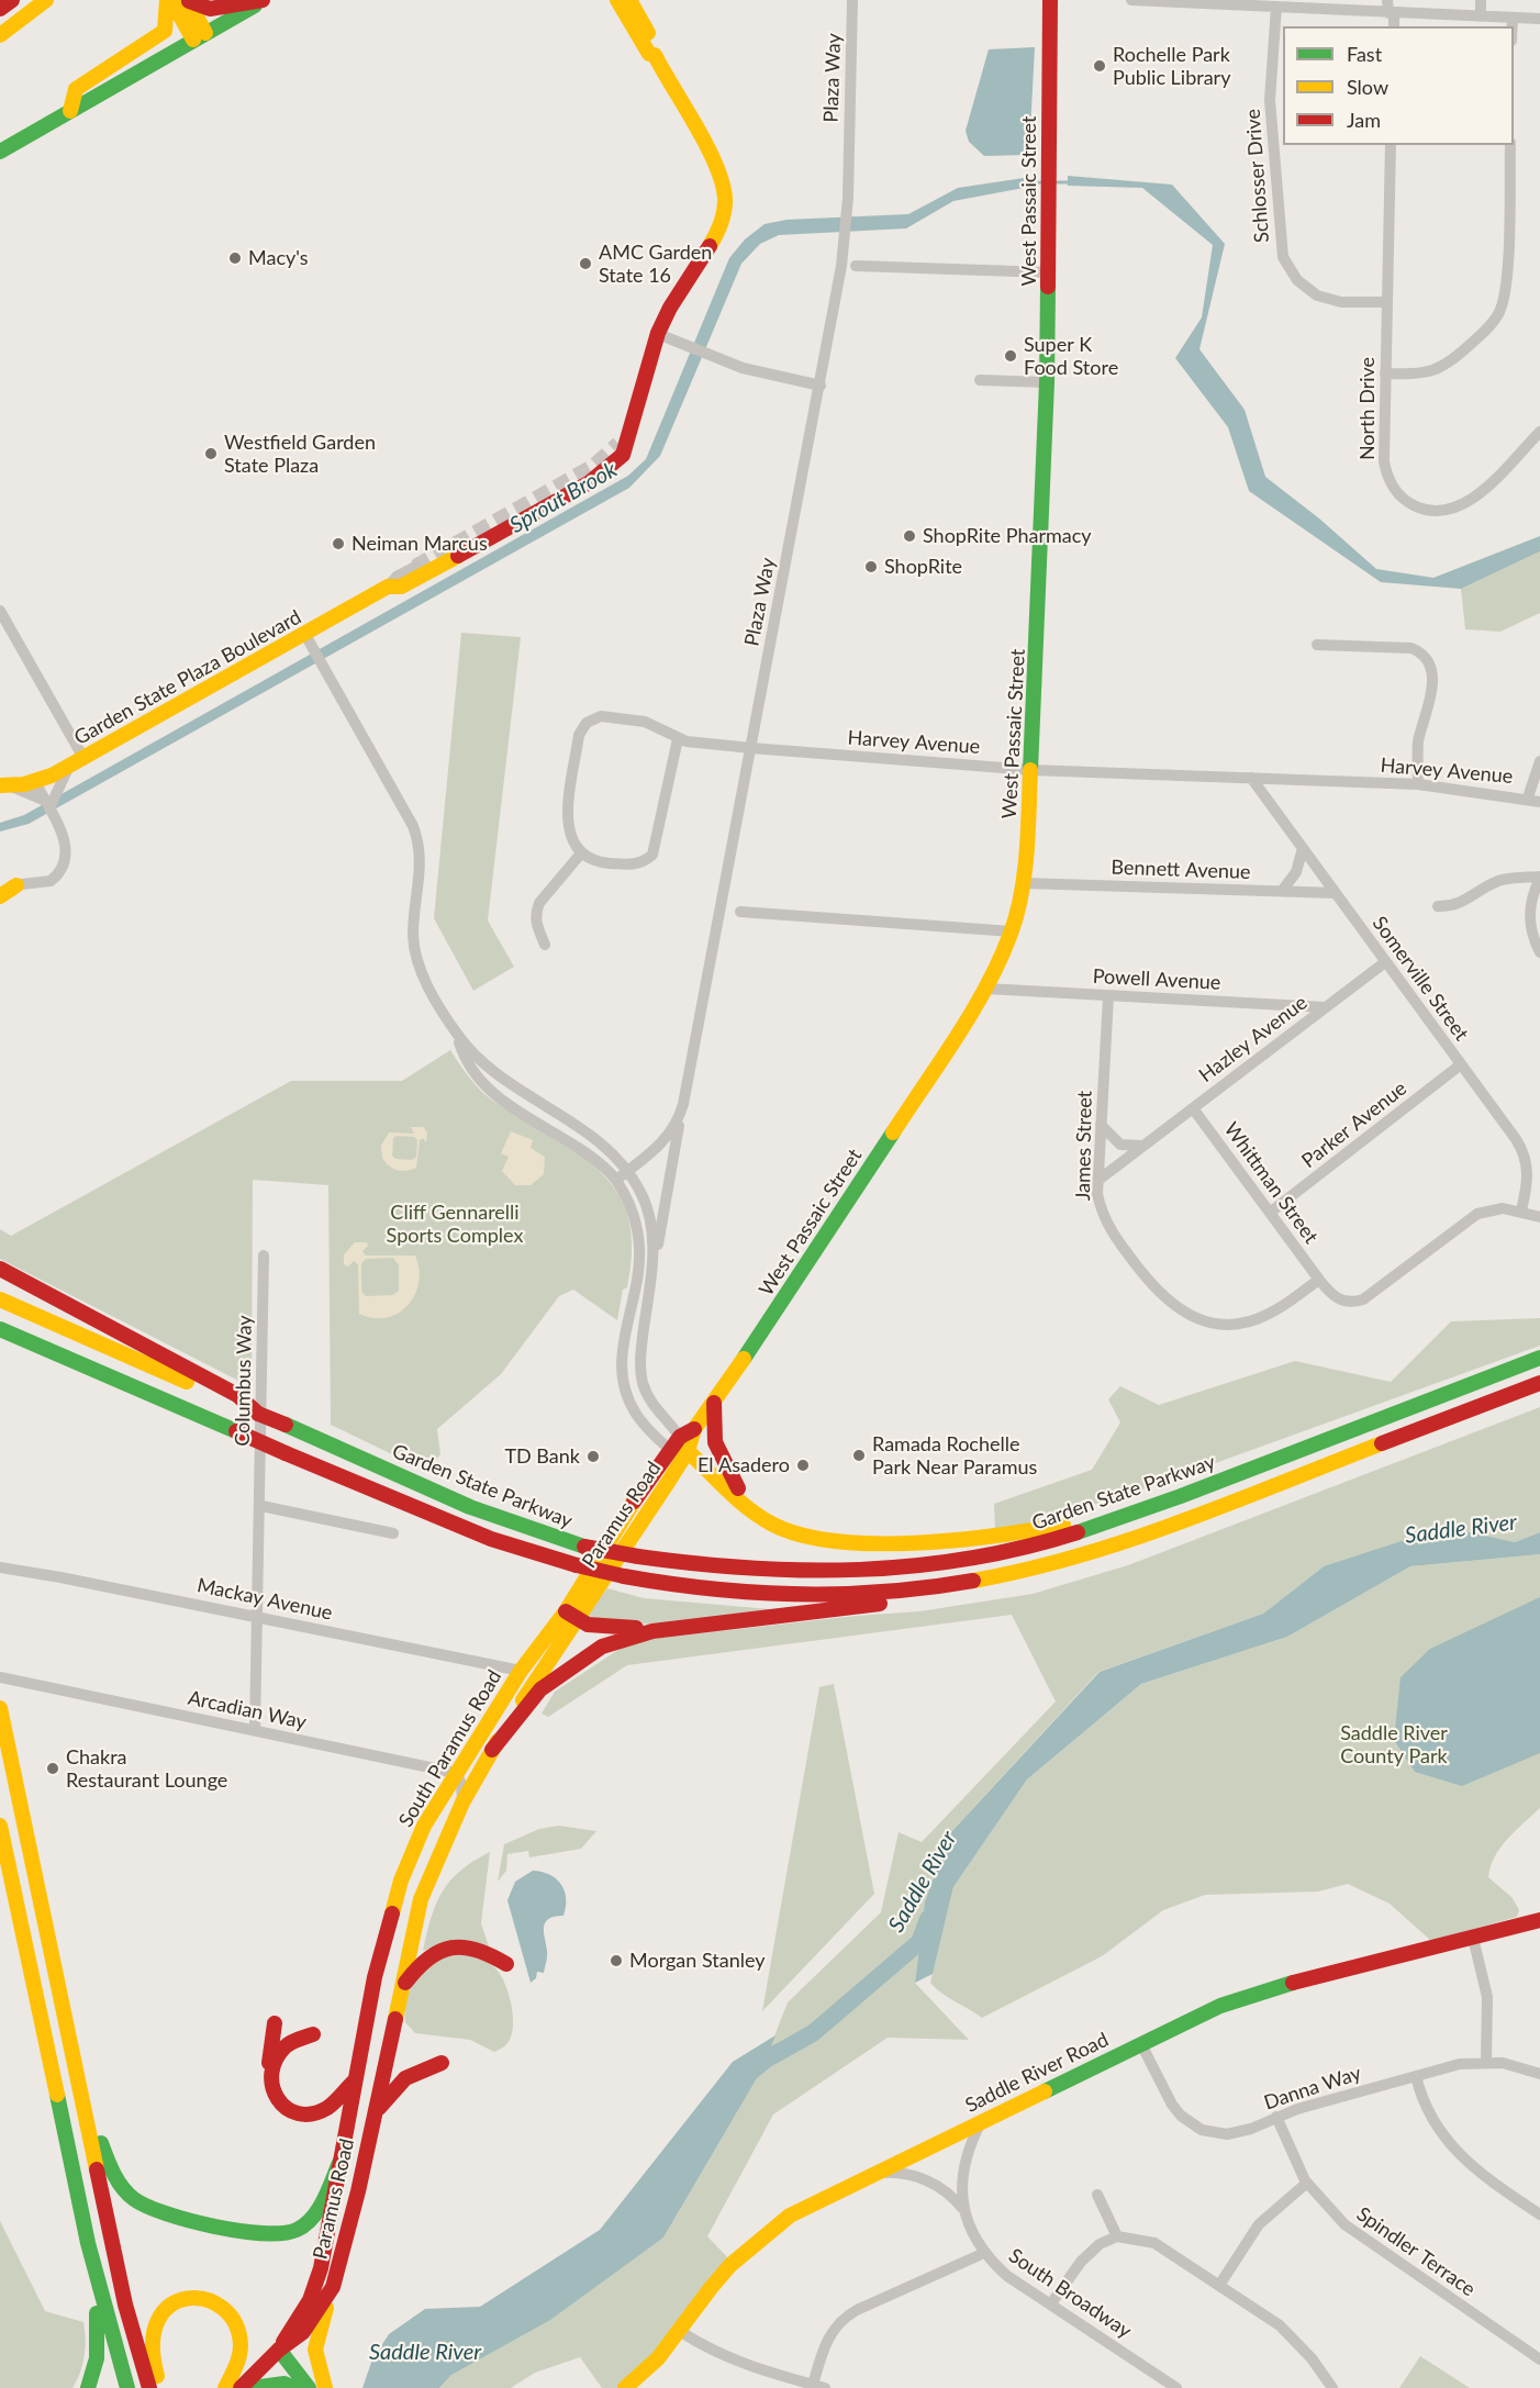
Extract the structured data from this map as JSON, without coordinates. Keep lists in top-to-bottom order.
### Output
{
  "streets": {
    "main road": [
      "West Passaic Street",
      "Garden State Plaza Boulevard",
      "Garden State Parkway",
      "Paramus Road",
      "South Paramus Road",
      "Saddle River Road"
    ],
    "street": [
      "Plaza Way",
      "Schlosser Drive",
      "North Drive",
      "Harvey Avenue",
      "Bennett Avenue",
      "Somerville Street",
      "Powell Avenue",
      "Hazley Avenue",
      "Parker Avenue",
      "James Street",
      "Whittman Street",
      "Columbus Way",
      "Mackay Avenue",
      "Arcadian Way",
      "Danna Way",
      "Spindler Terrace",
      "South Broadway"
    ]
  },
  "crossings": [
    ["Plaza Way", "Harvey Avenue"],
    ["Schlosser Drive", "North Drive"],
    ["West Passaic Street", "Harvey Avenue"],
    ["West Passaic Street", "Bennett Avenue"],
    ["West Passaic Street", "Powell Avenue"],
    ["West Passaic Street", "Paramus Road"],
    ["Harvey Avenue", "Somerville Street"],
    ["Bennett Avenue", "Somerville Street"],
    ["Somerville Street", "Hazley Avenue"],
    ["Somerville Street", "Parker Avenue"],
    ["Somerville Street", "Whittman Street"],
    ["Powell Avenue", "Hazley Avenue"],
    ["Powell Avenue", "James Street"],
    ["Hazley Avenue", "James Street"],
    ["Hazley Avenue", "Whittman Street"],
    ["Parker Avenue", "Whittman Street"],
    ["James Street", "Whittman Street"],
    ["Columbus Way", "Mackay Avenue"],
    ["Columbus Way", "Arcadian Way"],
    ["Paramus Road", "South Paramus Road"],
    ["Mackay Avenue", "South Paramus Road"],
    ["Arcadian Way", "South Paramus Road"],
    ["Saddle River Road", "Danna Way"],
    ["Saddle River Road", "South Broadway"],
    ["Danna Way", "Spindler Terrace"]
  ],
  "water": ["Sprout Brook", "Saddle River"],
  "parks": ["Cliff Gennarelli Sports Complex", "Saddle River County Park"],
  "places": [
    "Rochelle Park Public Library",
    "Macy's",
    "AMC Garden State 16",
    "Super K Food Store",
    "Westfield Garden State Plaza",
    "ShopRite Pharmacy",
    "Neiman Marcus",
    "ShopRite",
    "Ramada Rochelle Park Near Paramus",
    "TD Bank",
    "El Asadero",
    "Chakra Restaurant Lounge",
    "Morgan Stanley"
  ],
  "legend": ["Fast", "Slow", "Jam"]
}
